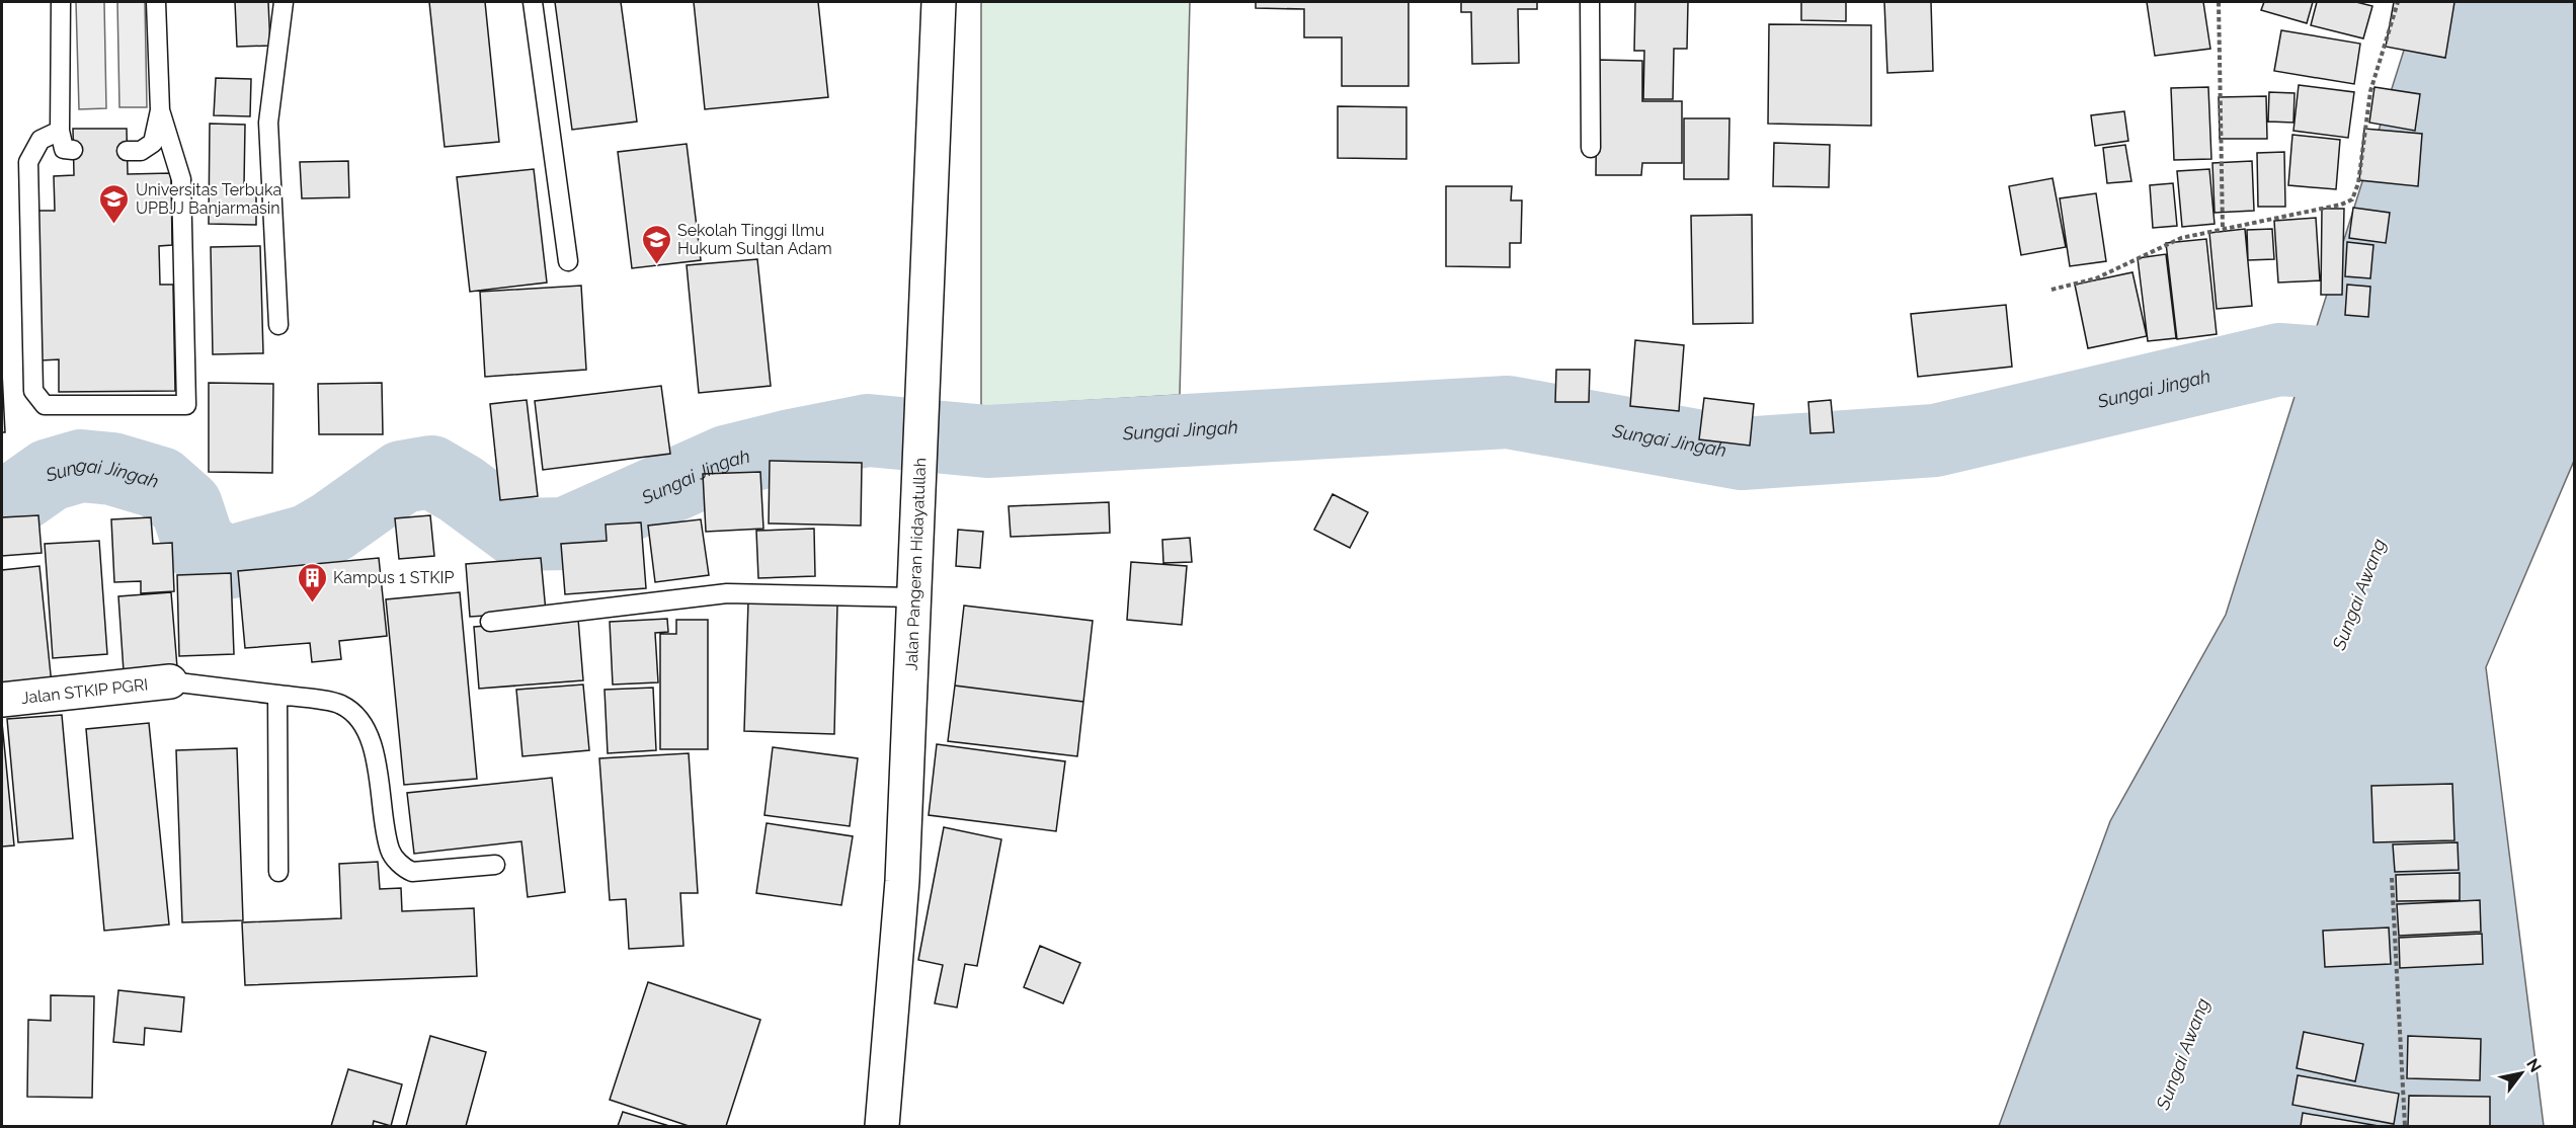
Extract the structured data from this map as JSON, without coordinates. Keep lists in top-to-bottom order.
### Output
{
  "streets": {
    "main road": ["Jalan Pangeran Hidayatullah", "Jalan STKIP PGRI"]
  },
  "water": ["Sungai Jingah", "Sungai Awang"],
  "places": {
    "school or university": ["Universitas Terbuka UPBJJ Banjarmasin", "Sekolah Tinggi Ilmu Hukum Sultan Adam"],
    "building": ["Kampus 1 STKIP"]
  },
  "north": "top right"
}
